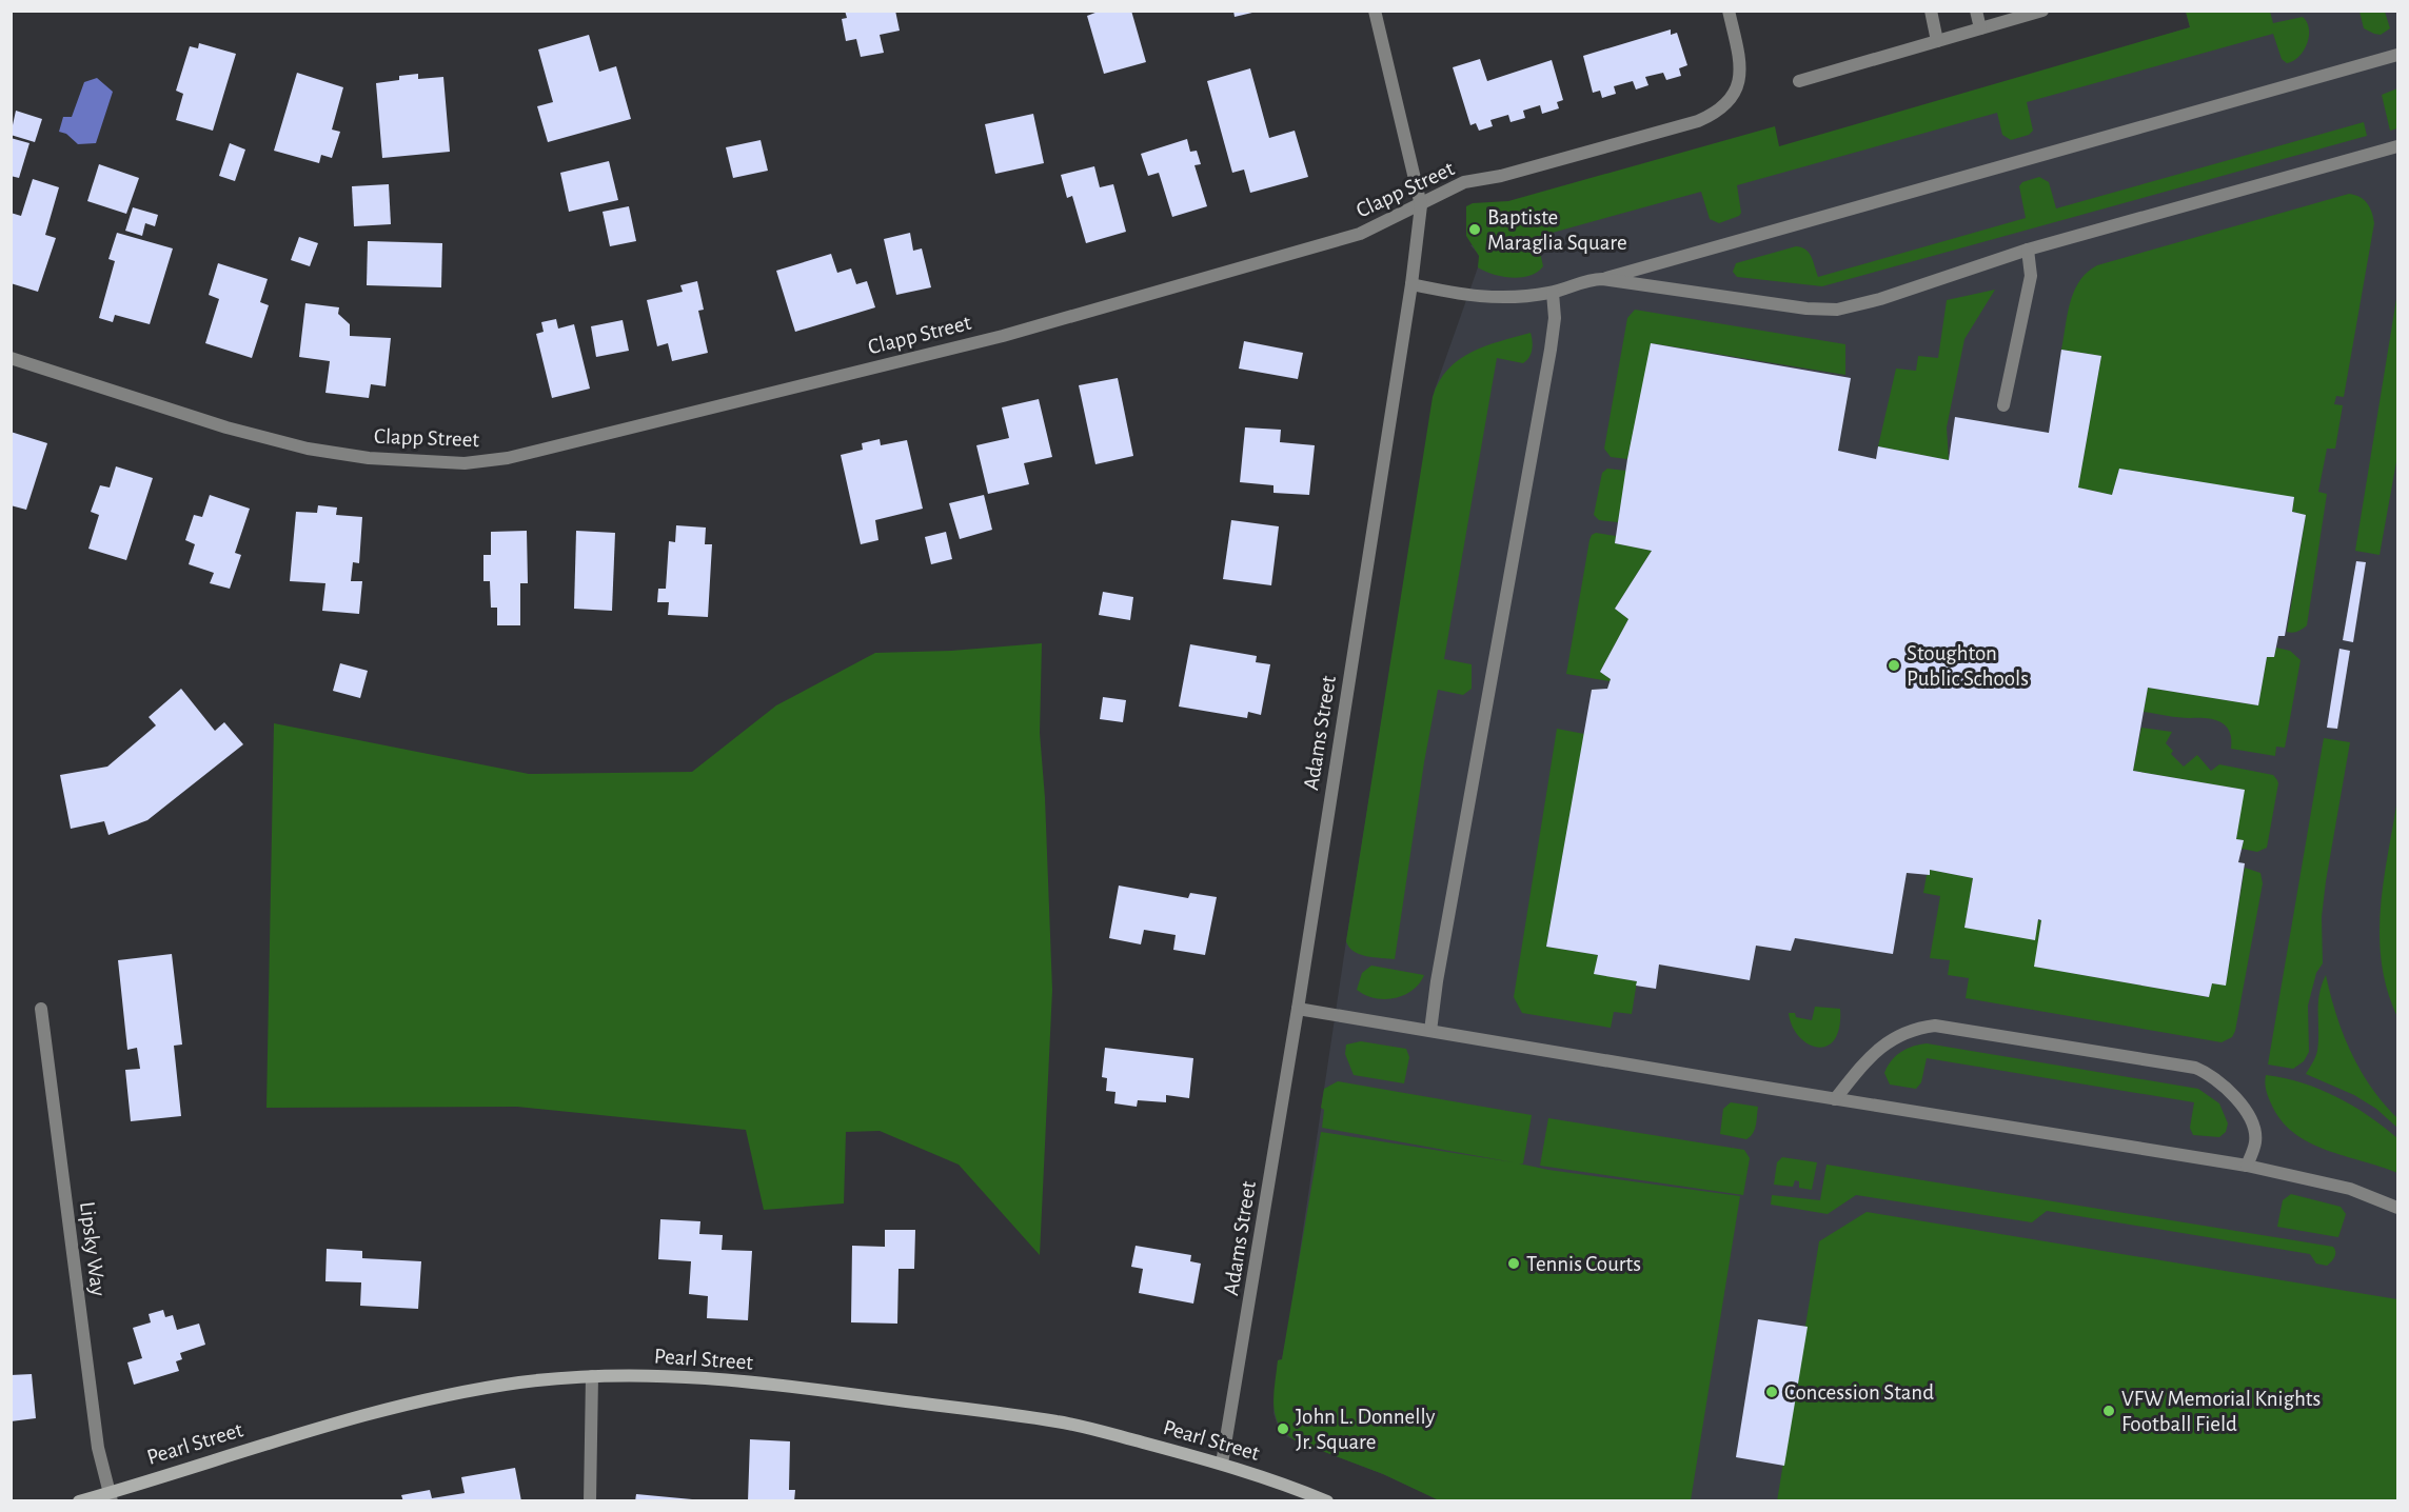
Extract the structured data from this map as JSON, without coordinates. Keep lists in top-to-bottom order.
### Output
{
  "streets": {
    "main road": ["Pearl Street"],
    "street": ["Clapp Street", "Adams Street", "Lipsky Way"]
  },
  "crossings": [
    ["Clapp Street", "Adams Street"],
    ["Adams Street", "Pearl Street"],
    ["Lipsky Way", "Pearl Street"]
  ],
  "places": [
    "Baptiste Maraglia Square",
    "Stoughton Public Schools",
    "Tennis Courts",
    "Concession Stand",
    "VFW Memorial Knights Football Field",
    "John L. Donnelly Jr. Square"
  ]
}
